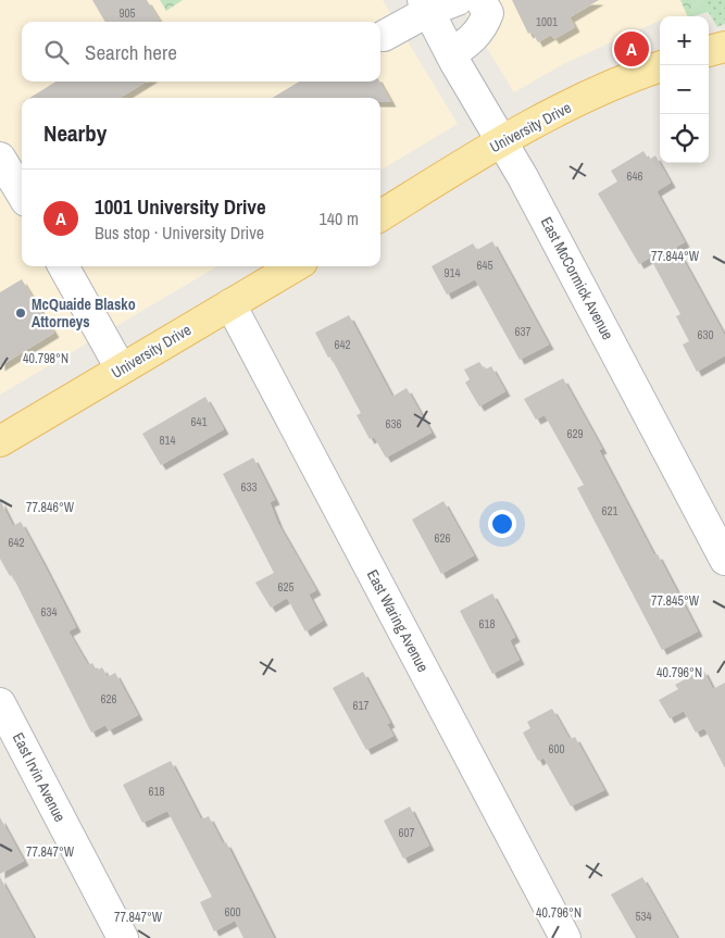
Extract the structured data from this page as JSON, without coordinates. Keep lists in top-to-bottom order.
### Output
{
  "streets": {
    "main road": ["University Drive"],
    "street": ["East McCormick Avenue", "East Waring Avenue", "East Irvin Avenue"]
  },
  "crossings": [
    ["University Drive", "East McCormick Avenue"],
    ["University Drive", "East Waring Avenue"]
  ],
  "places": ["McQuaide Blasko Attorneys"],
  "house_numbers": [
    "905",
    "1001",
    "646",
    "645",
    "914",
    "637",
    "630",
    "642",
    "641",
    "636",
    "629",
    "814",
    "633",
    "621",
    "626",
    "642",
    "625",
    "634",
    "618",
    "626",
    "617",
    "600",
    "618",
    "607",
    "600",
    "534"
  ],
  "page": {
    "map_buttons": ["+", "−"],
    "search": "Search here",
    "pins": "A",
    "heading": "Nearby",
    "list": [
      {
        "mark": "A",
        "name": "1001 University Drive",
        "note": "Bus stop · University Drive",
        "value": "140 m"
      }
    ]
  },
  "coordinates": [
    "77.844°W",
    "40.798°N",
    "77.846°W",
    "77.845°W",
    "40.796°N",
    "77.847°W"
  ]
}
